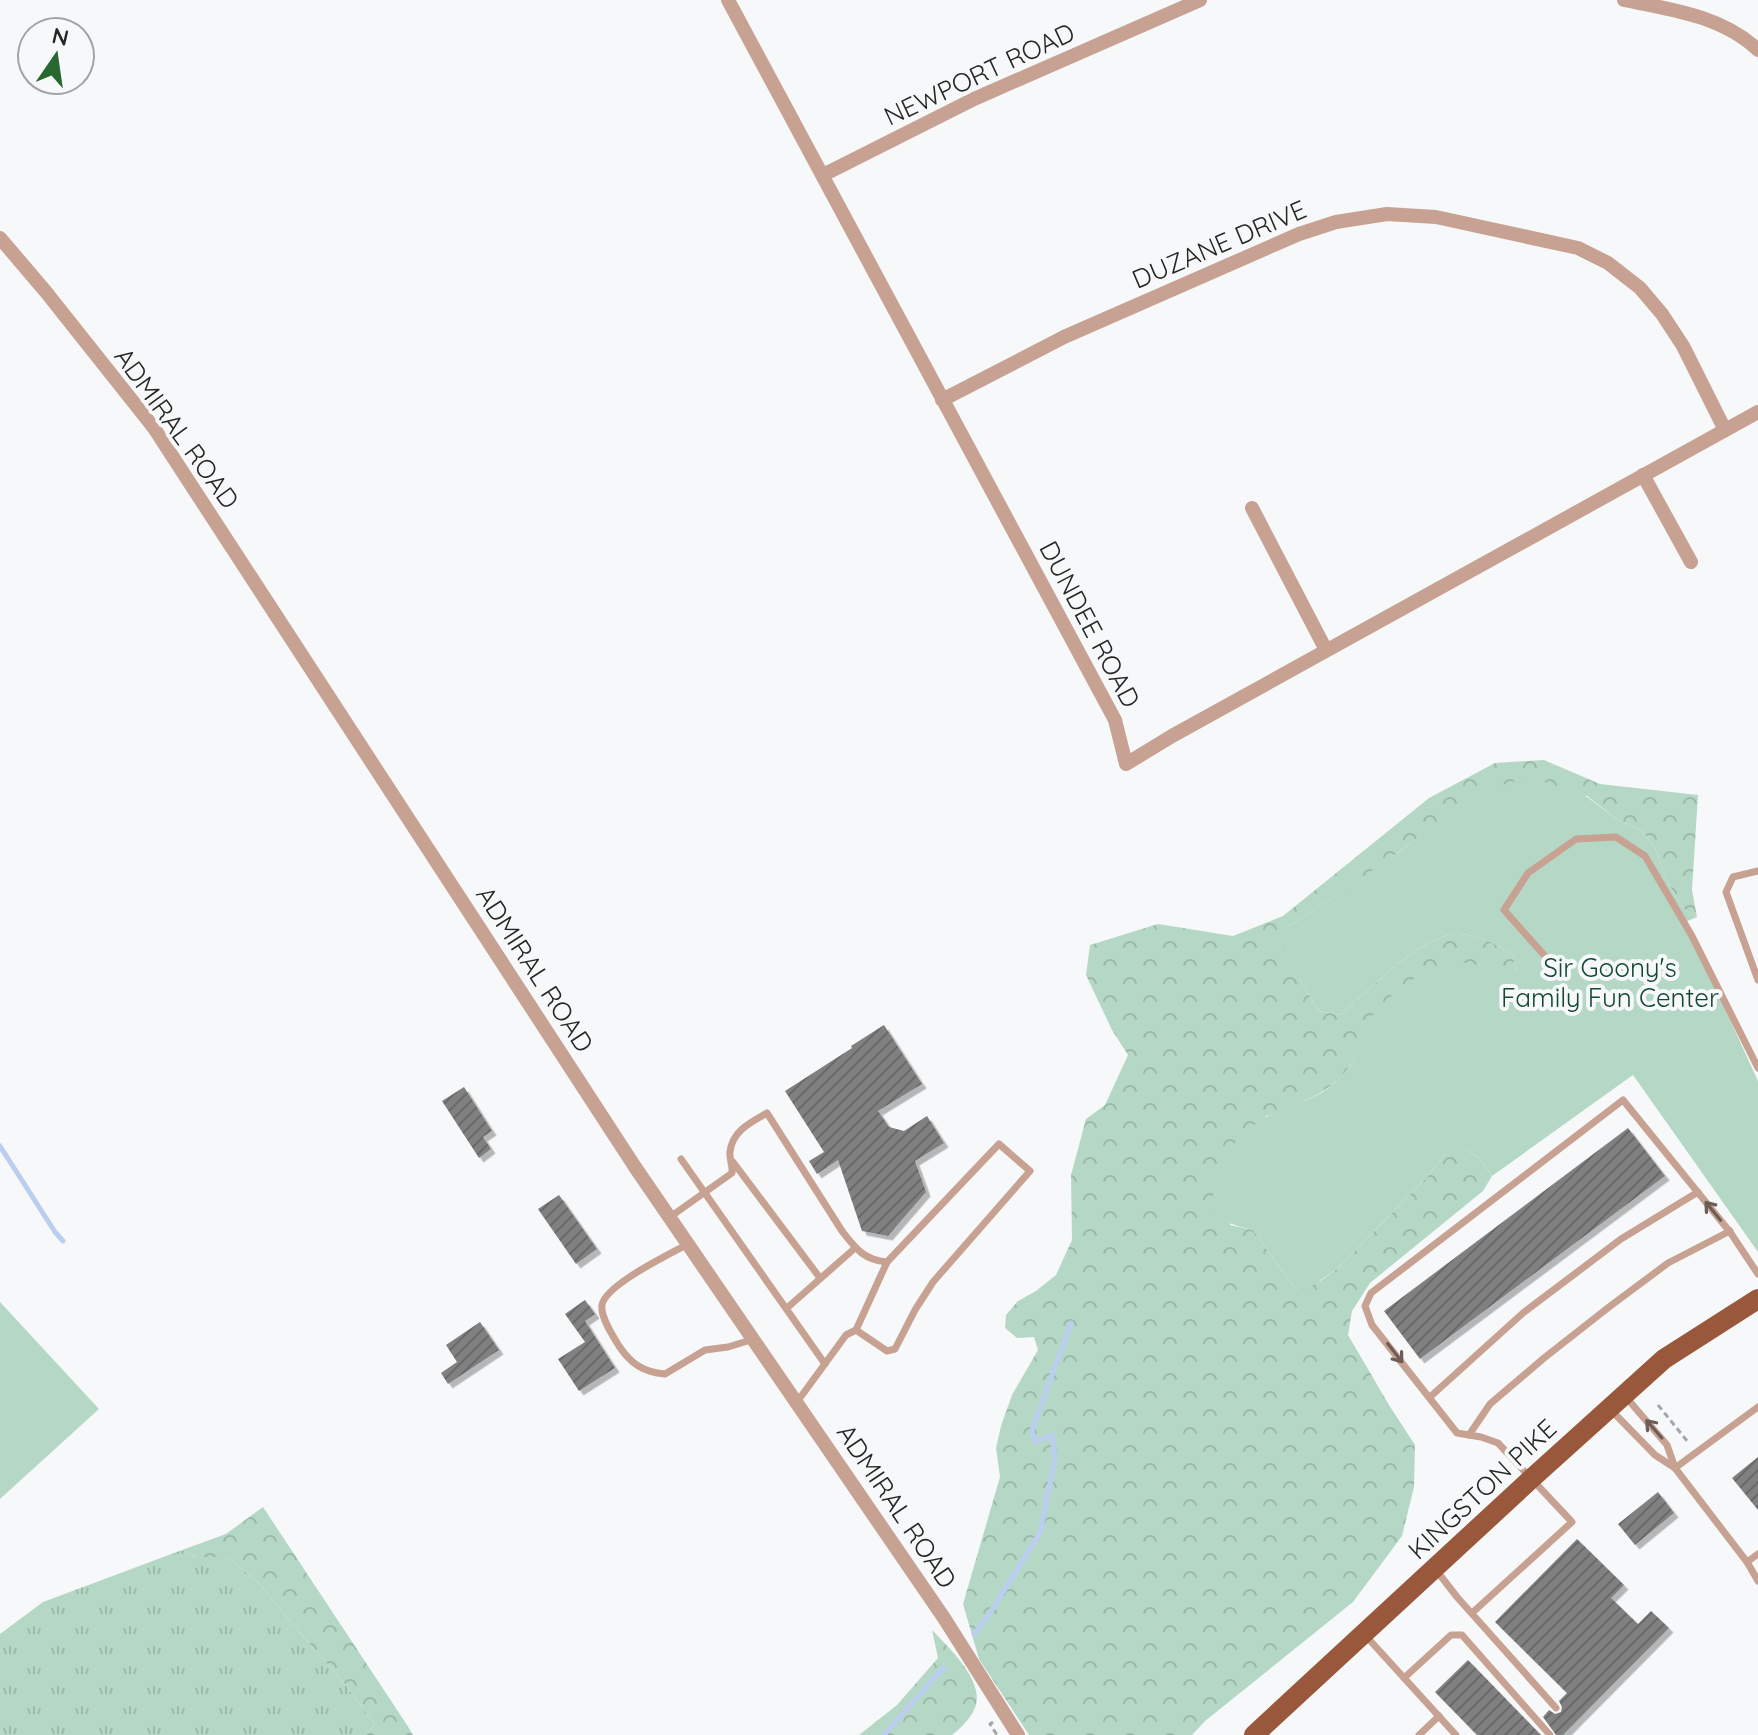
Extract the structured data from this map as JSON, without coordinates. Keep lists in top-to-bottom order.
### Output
{
  "streets": {
    "main road": ["KINGSTON PIKE"],
    "street": [
      "NEWPORT ROAD",
      "DUZANE DRIVE",
      "ADMIRAL ROAD",
      "DUNDEE ROAD"
    ]
  },
  "crossings": [
    ["NEWPORT ROAD", "DUNDEE ROAD"],
    ["DUZANE DRIVE", "DUNDEE ROAD"]
  ],
  "parks": ["Sir Goony's Family Fun Center"],
  "north": "top"
}
